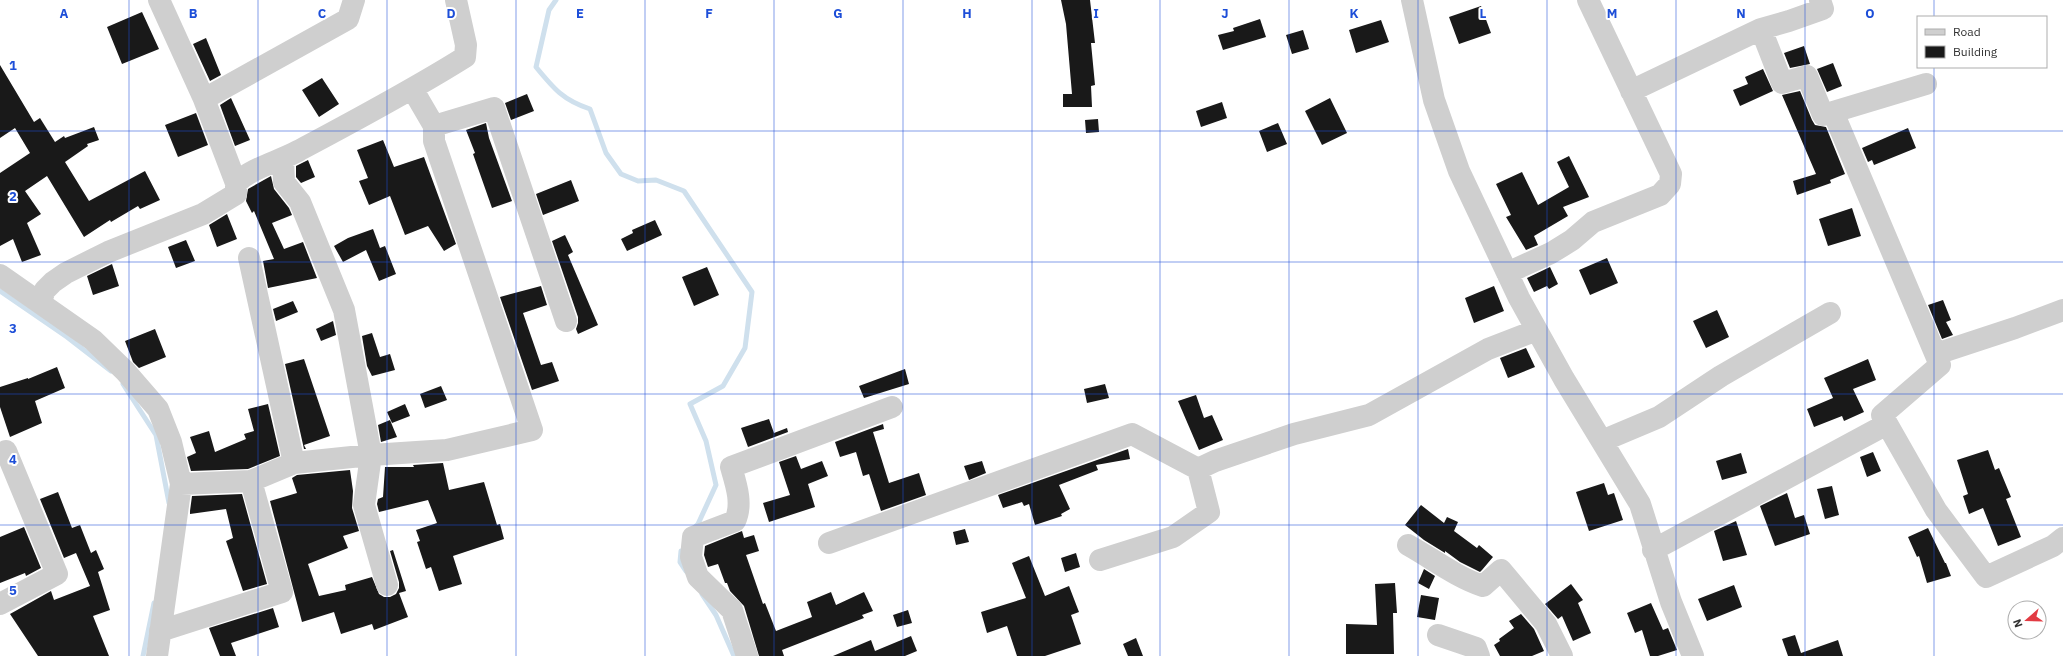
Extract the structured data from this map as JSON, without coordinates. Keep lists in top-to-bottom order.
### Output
{
  "legend": ["Road", "Building"],
  "north": "left",
  "grid": {
    "columns": [
      "A",
      "B",
      "C",
      "D",
      "E",
      "F",
      "G",
      "H",
      "I",
      "J",
      "K",
      "L",
      "M",
      "N",
      "O"
    ],
    "rows": [
      "1",
      "2",
      "3",
      "4",
      "5"
    ]
  }
}
